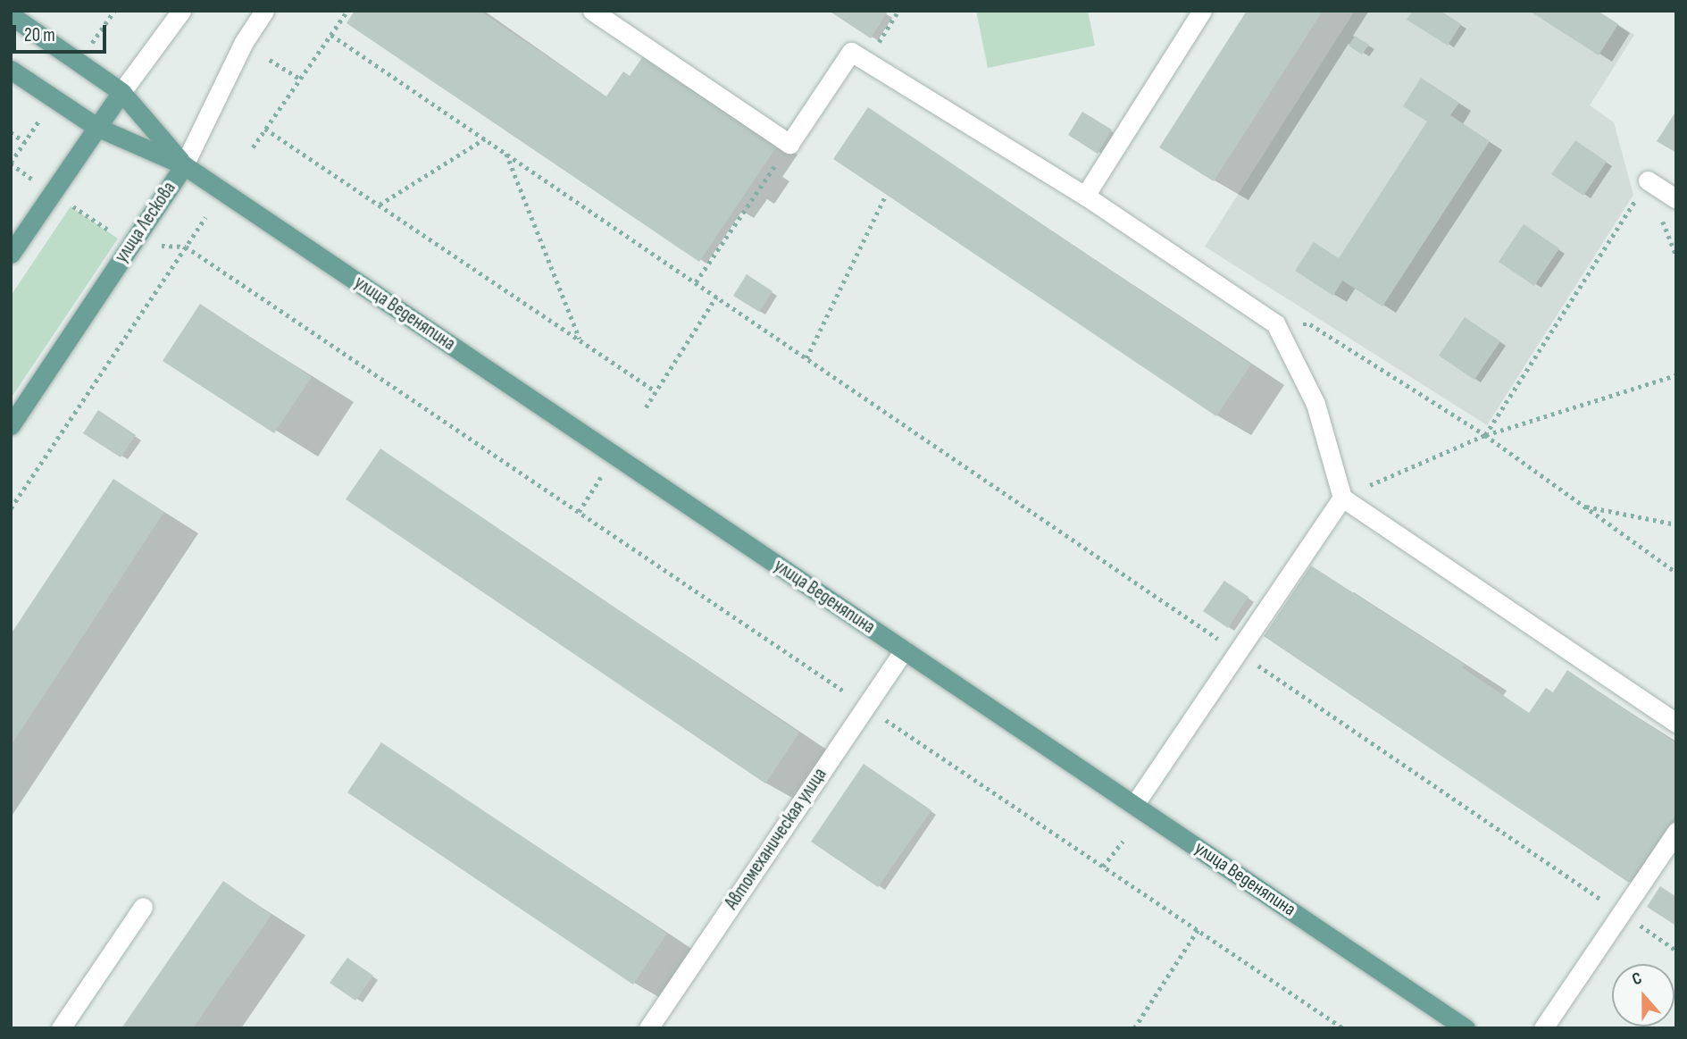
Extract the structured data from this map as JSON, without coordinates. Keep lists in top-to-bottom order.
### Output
{
  "streets": {
    "main road": ["улица Лескова", "улица Веденяпина"],
    "street": ["Автомеханическая улица"]
  },
  "crossings": [
    ["улица Лескова", "улица Веденяпина"],
    ["улица Веденяпина", "Автомеханическая улица"]
  ],
  "scale_bar": "20 m",
  "north": "top"
}
